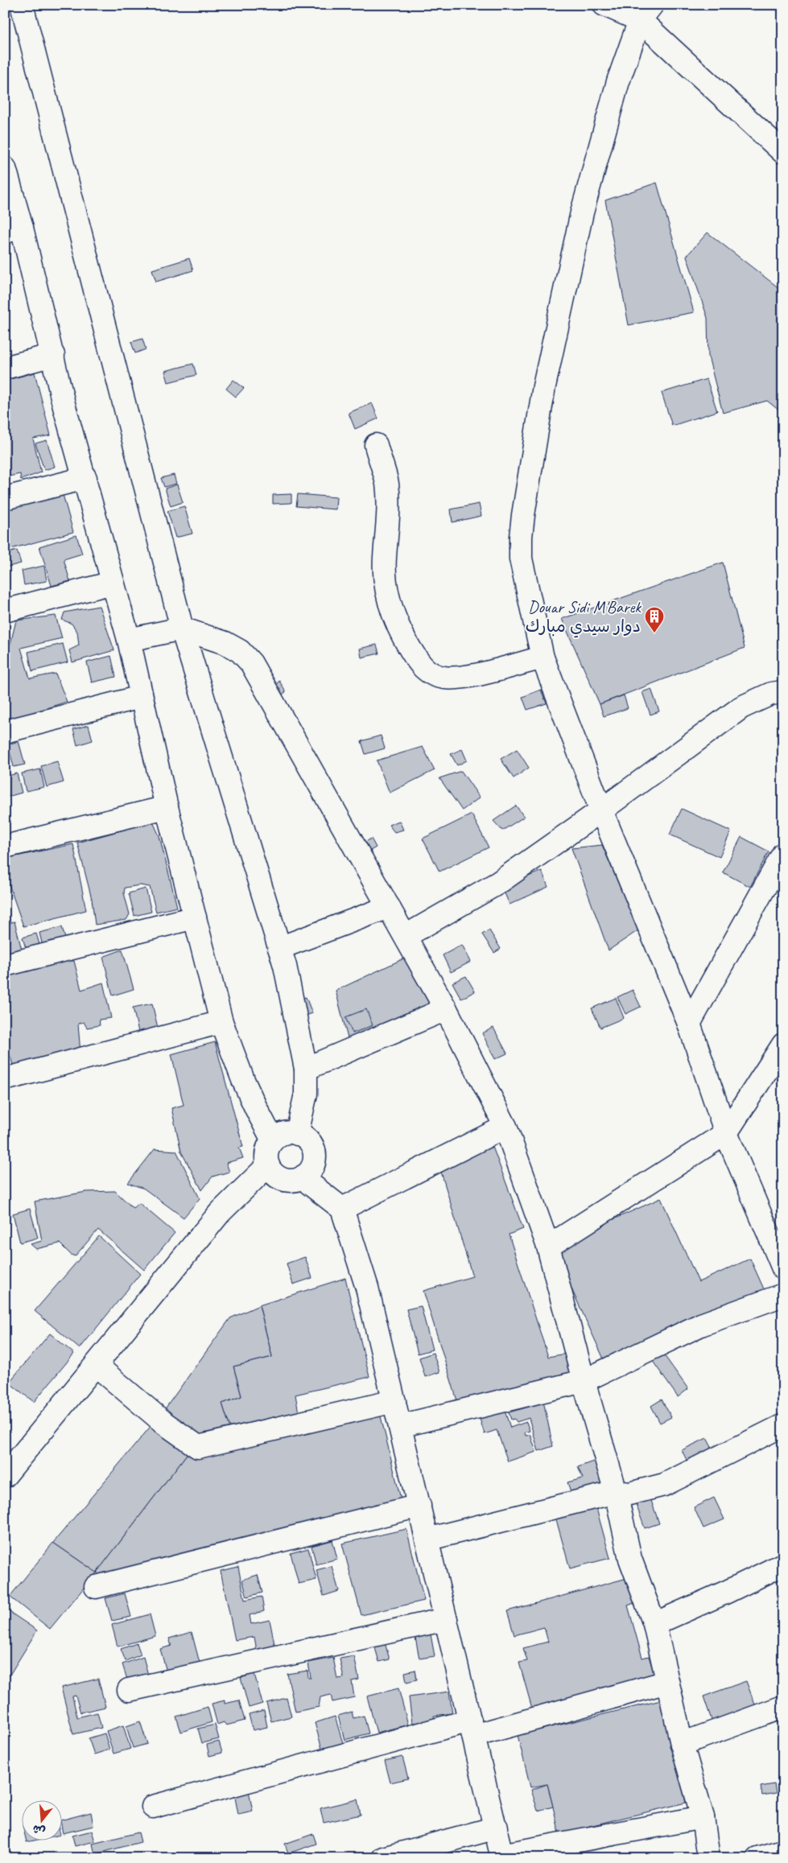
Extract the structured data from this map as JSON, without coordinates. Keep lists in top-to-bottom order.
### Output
{
  "places": {
    "building": ["Douar Sidi M'Barek دوار سيدي مبارك"]
  },
  "north": "bottom"
}
